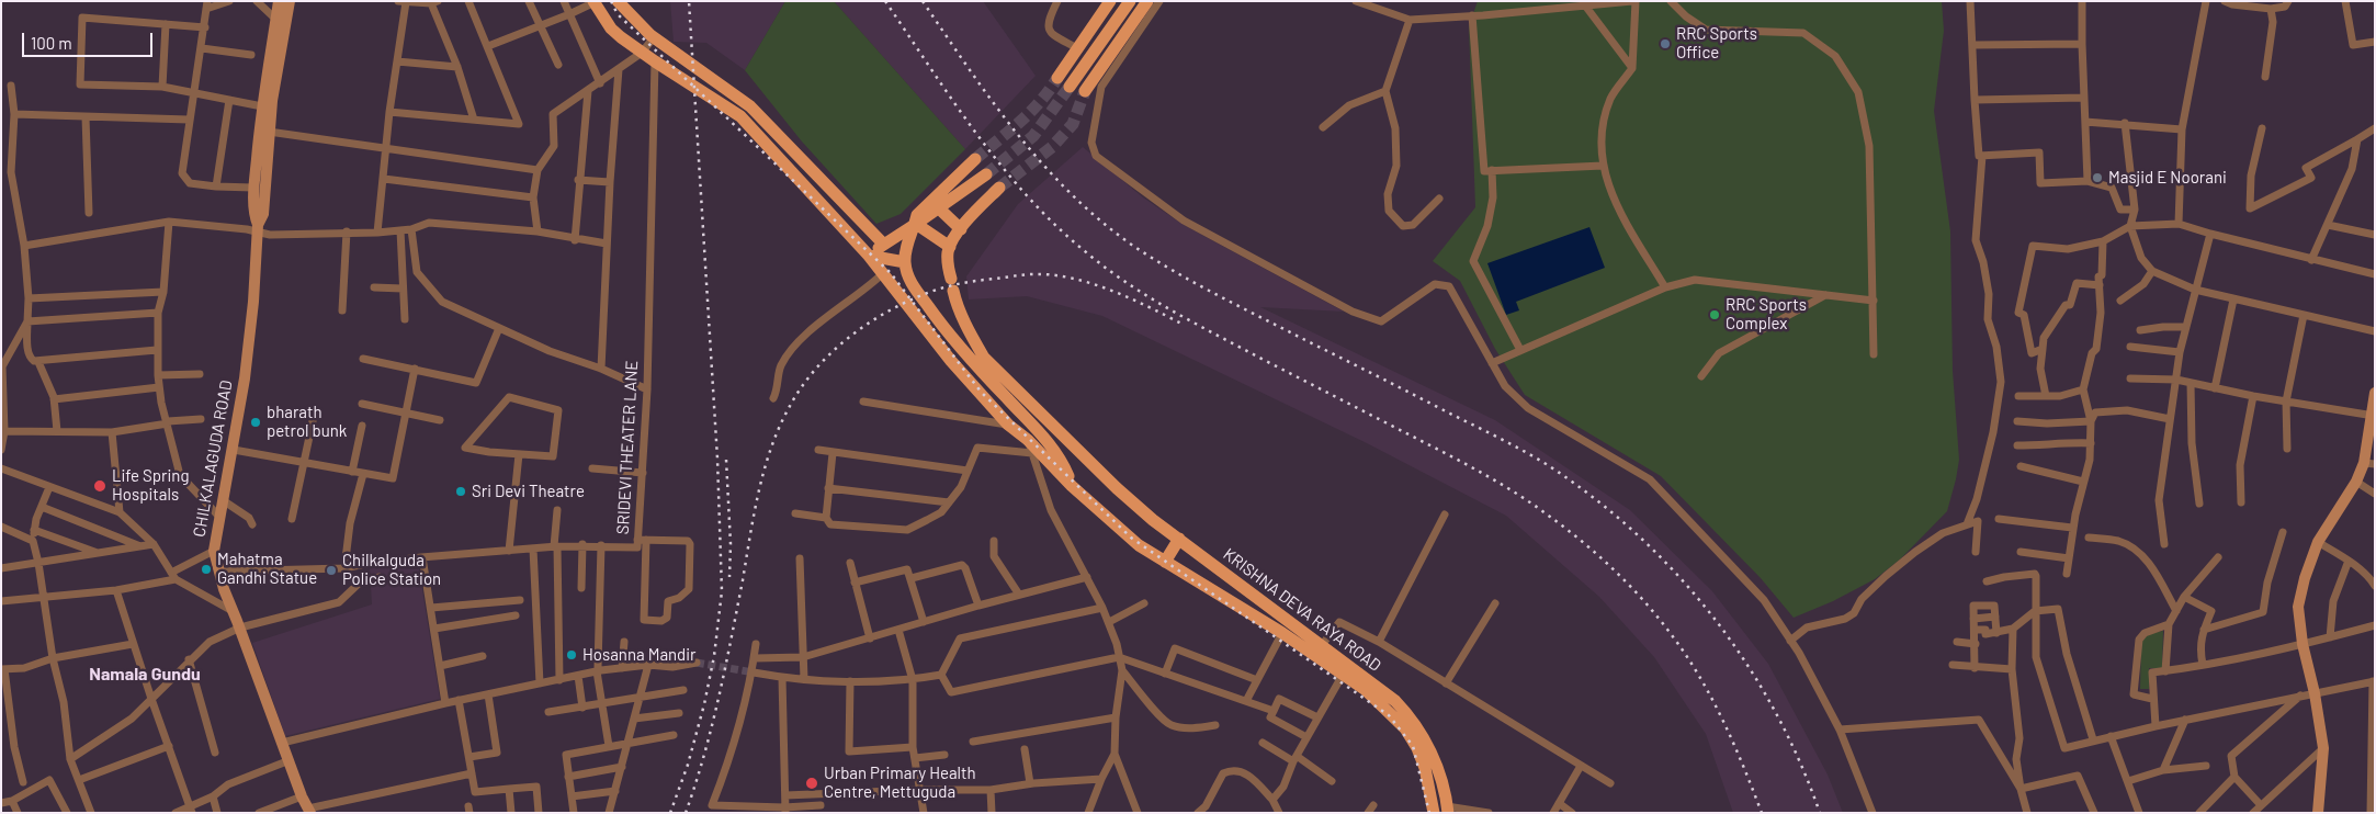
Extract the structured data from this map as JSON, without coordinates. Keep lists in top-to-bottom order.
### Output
{
  "streets": {
    "main road": ["CHILKALAGUDA ROAD", "KRISHNA DEVA RAYA ROAD"],
    "street": ["SRIDEVI THEATER LANE"]
  },
  "crossings": [
    ["SRIDEVI THEATER LANE", "CHILKALAGUDA ROAD"],
    ["SRIDEVI THEATER LANE", "KRISHNA DEVA RAYA ROAD"]
  ],
  "districts": ["Namala Gundu"],
  "places": [
    "RRC Sports Office",
    "Masjid E Noorani",
    "RRC Sports Complex",
    "bharath petrol bunk",
    "Life Spring Hospitals",
    "Sri Devi Theatre",
    "Mahatma Gandhi Statue",
    "Chilkalguda Police Station",
    "Hosanna Mandir",
    "Urban Primary Health Centre, Mettuguda"
  ],
  "scale_bar": "100 m"
}
